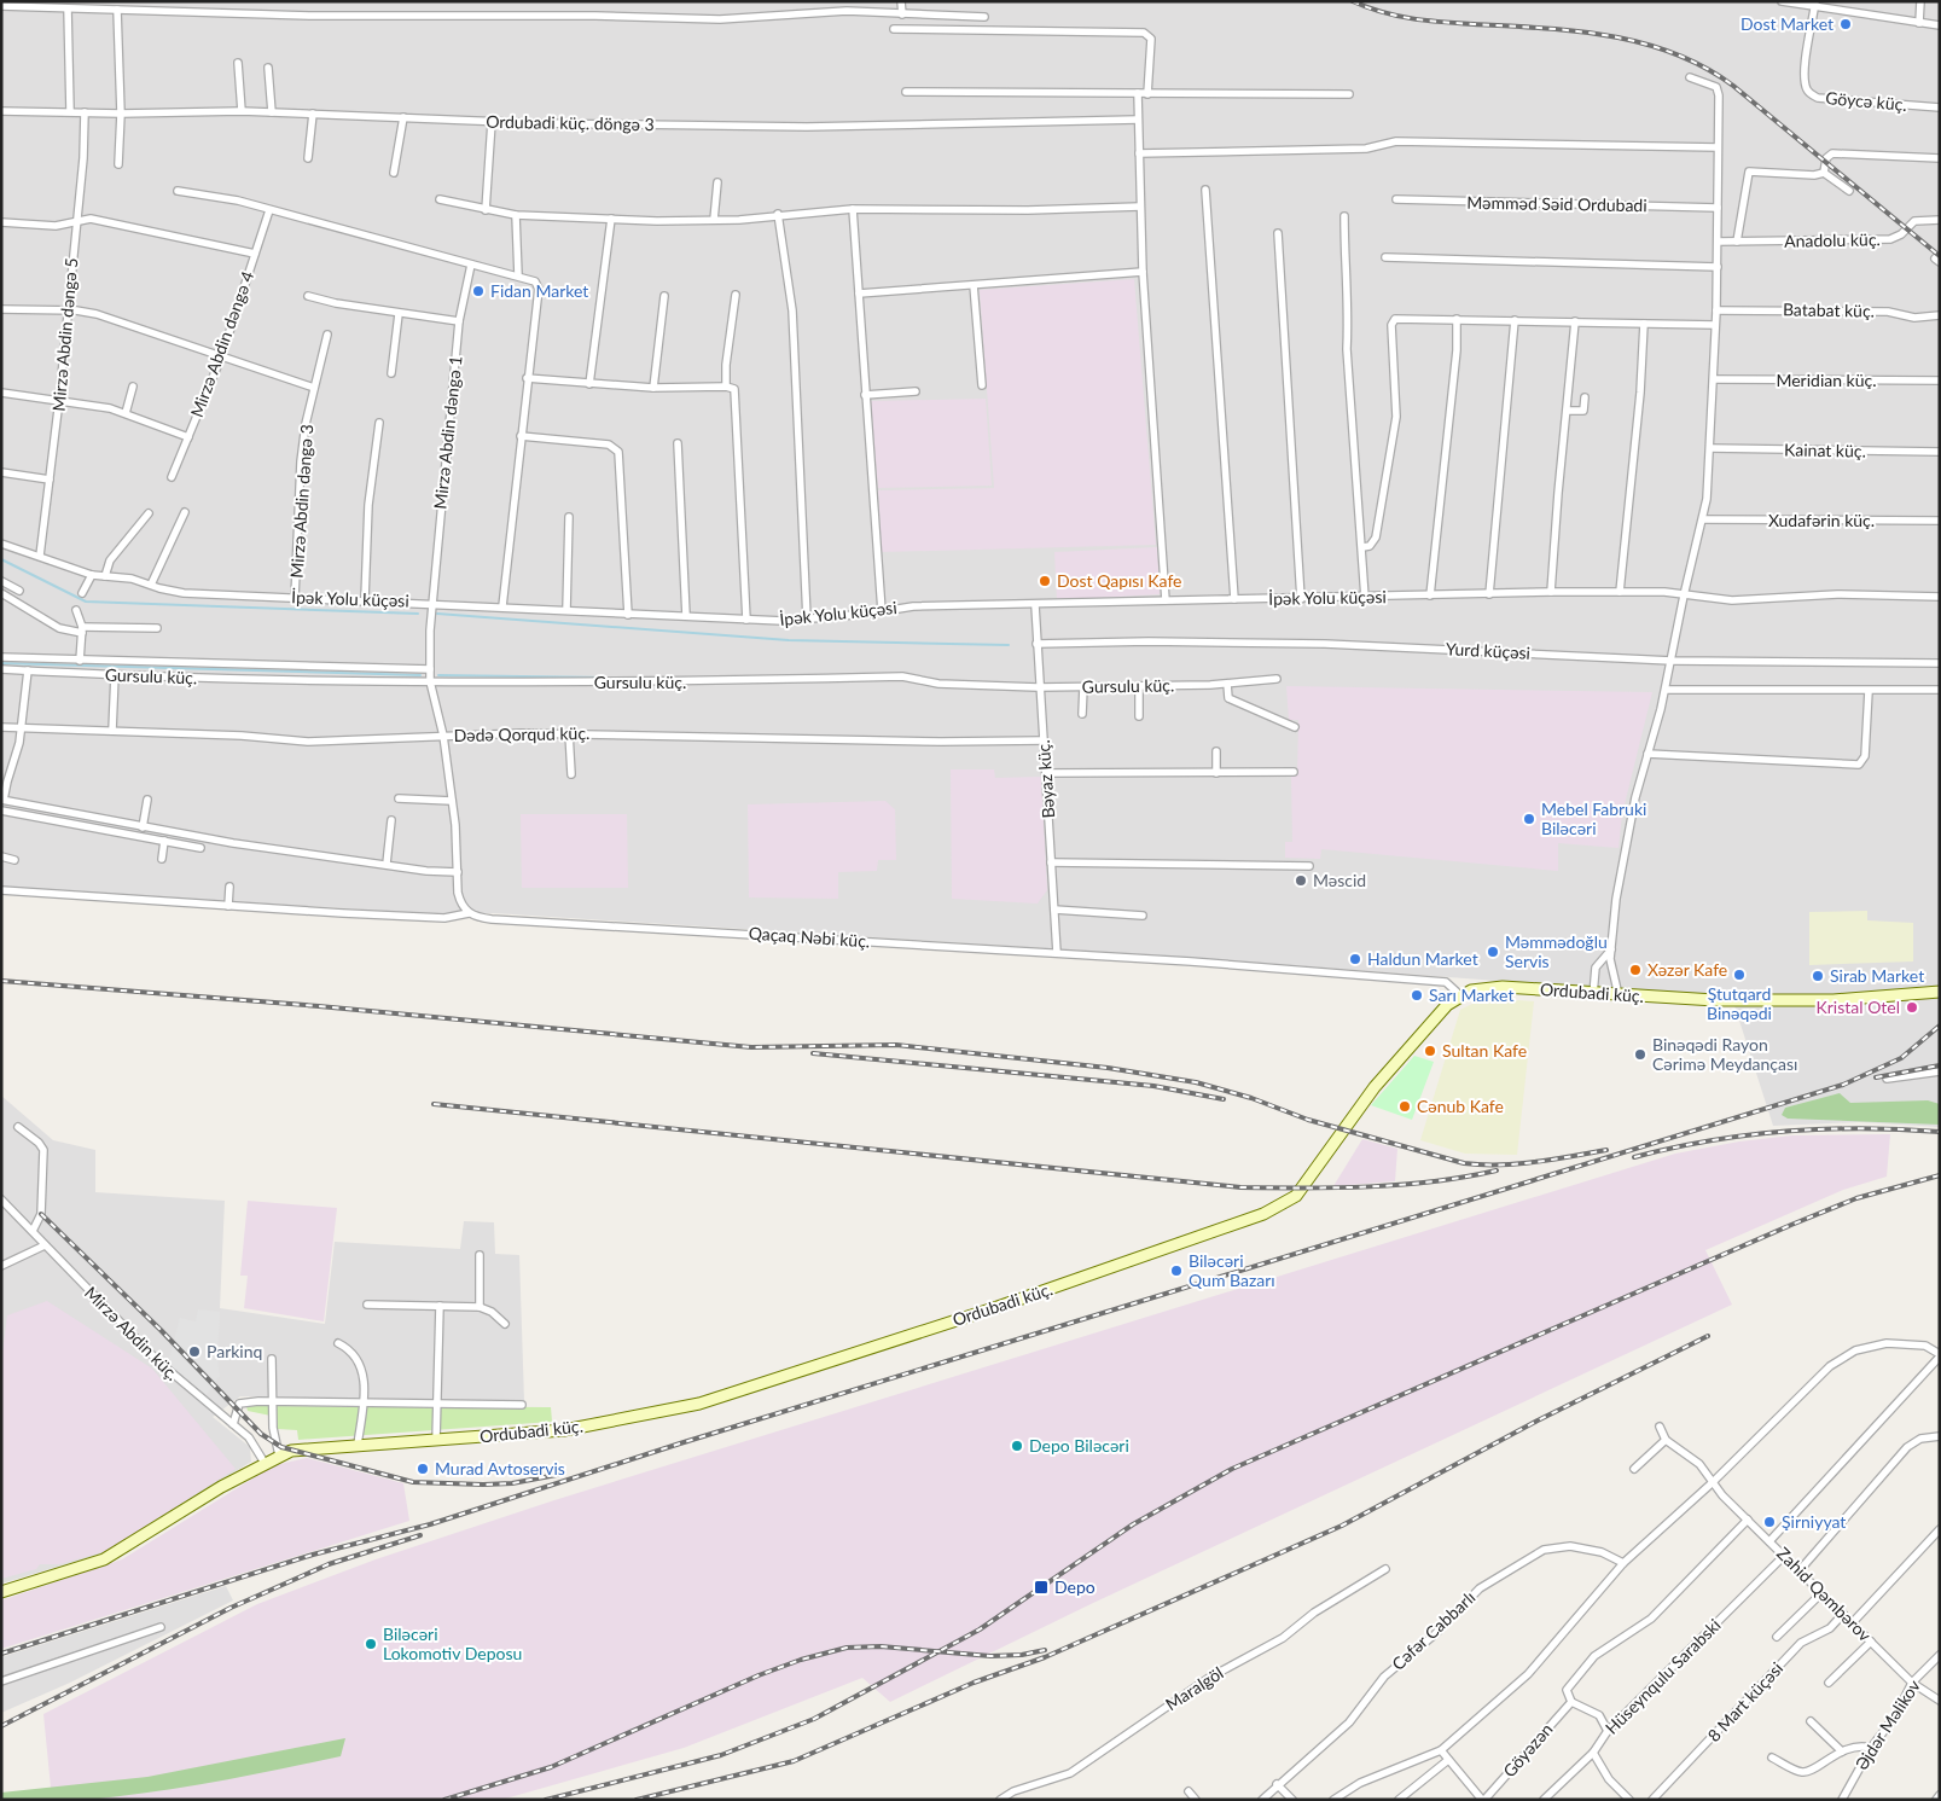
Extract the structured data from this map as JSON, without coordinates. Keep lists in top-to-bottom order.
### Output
{
  "streets": {
    "main road": ["Ordubadi küç."],
    "street": [
      "Göycə küç.",
      "Ordubadi küç. döngə 3",
      "Məmməd Səid Ordubadi",
      "Anadolu küç.",
      "Batabat küç.",
      "Mirzə Abdin dəngə 5",
      "Mirzə Abdin dəngə 4",
      "Meridian küç.",
      "Mirzə Abdin dəngə 1",
      "Kainat küç.",
      "Mirzə Abdin dəngə 3",
      "Xudafərin küç.",
      "İpək Yolu küçəsi",
      "Yurd küçəsi",
      "Gursulu küç.",
      "Dədə Qorqud küç.",
      "Bəyaz küç.",
      "Qaçaq Nəbi küç.",
      "Mirzə Abdin küç.",
      "Zahid Qəmbərov",
      "Cəfər Cabbarlı",
      "Hüseynqulu Sarabski",
      "Maralgöl",
      "8 Mart küçəsi",
      "Əjdər Məlikov",
      "Göyəzən"
    ]
  },
  "crossings": [
    ["Ordubadi küç. döngə 3", "Mirzə Abdin dəngə 5"],
    ["Mirzə Abdin dəngə 5", "İpək Yolu küçəsi"],
    ["Mirzə Abdin dəngə 1", "İpək Yolu küçəsi"],
    ["Mirzə Abdin dəngə 3", "İpək Yolu küçəsi"],
    ["İpək Yolu küçəsi", "Bəyaz küç."],
    ["Yurd küçəsi", "Bəyaz küç."],
    ["Gursulu küç.", "Bəyaz küç."],
    ["Dədə Qorqud küç.", "Bəyaz küç."],
    ["Bəyaz küç.", "Qaçaq Nəbi küç."],
    ["Qaçaq Nəbi küç.", "Ordubadi küç."],
    ["Ordubadi küç.", "Mirzə Abdin küç."],
    ["Zahid Qəmbərov", "Hüseynqulu Sarabski"],
    ["Zahid Qəmbərov", "8 Mart küçəsi"],
    ["Zahid Qəmbərov", "Əjdər Məlikov"]
  ],
  "places": {
    "other": [
      "Dost Market",
      "Fidan Market",
      "Dost Qapısı Kafe",
      "Mebel Fabruki Biləcəri",
      "Məscid",
      "Məmmədoğlu Servis",
      "Haldun Market",
      "Xəzər Kafe",
      "Ştutqard Binəqədi",
      "Sirab Market",
      "Sarı Market",
      "Kristal Otel",
      "Sultan Kafe",
      "Binəqədi Rayon Cərimə Meydançası",
      "Cənub Kafe",
      "Biləcəri Qum Bazarı",
      "Parkinq",
      "Depo Biləcəri",
      "Murad Avtoservis",
      "Şirniyyat",
      "Biləcəri Lokomotiv Deposu"
    ],
    "transit": ["Depo"]
  }
}
